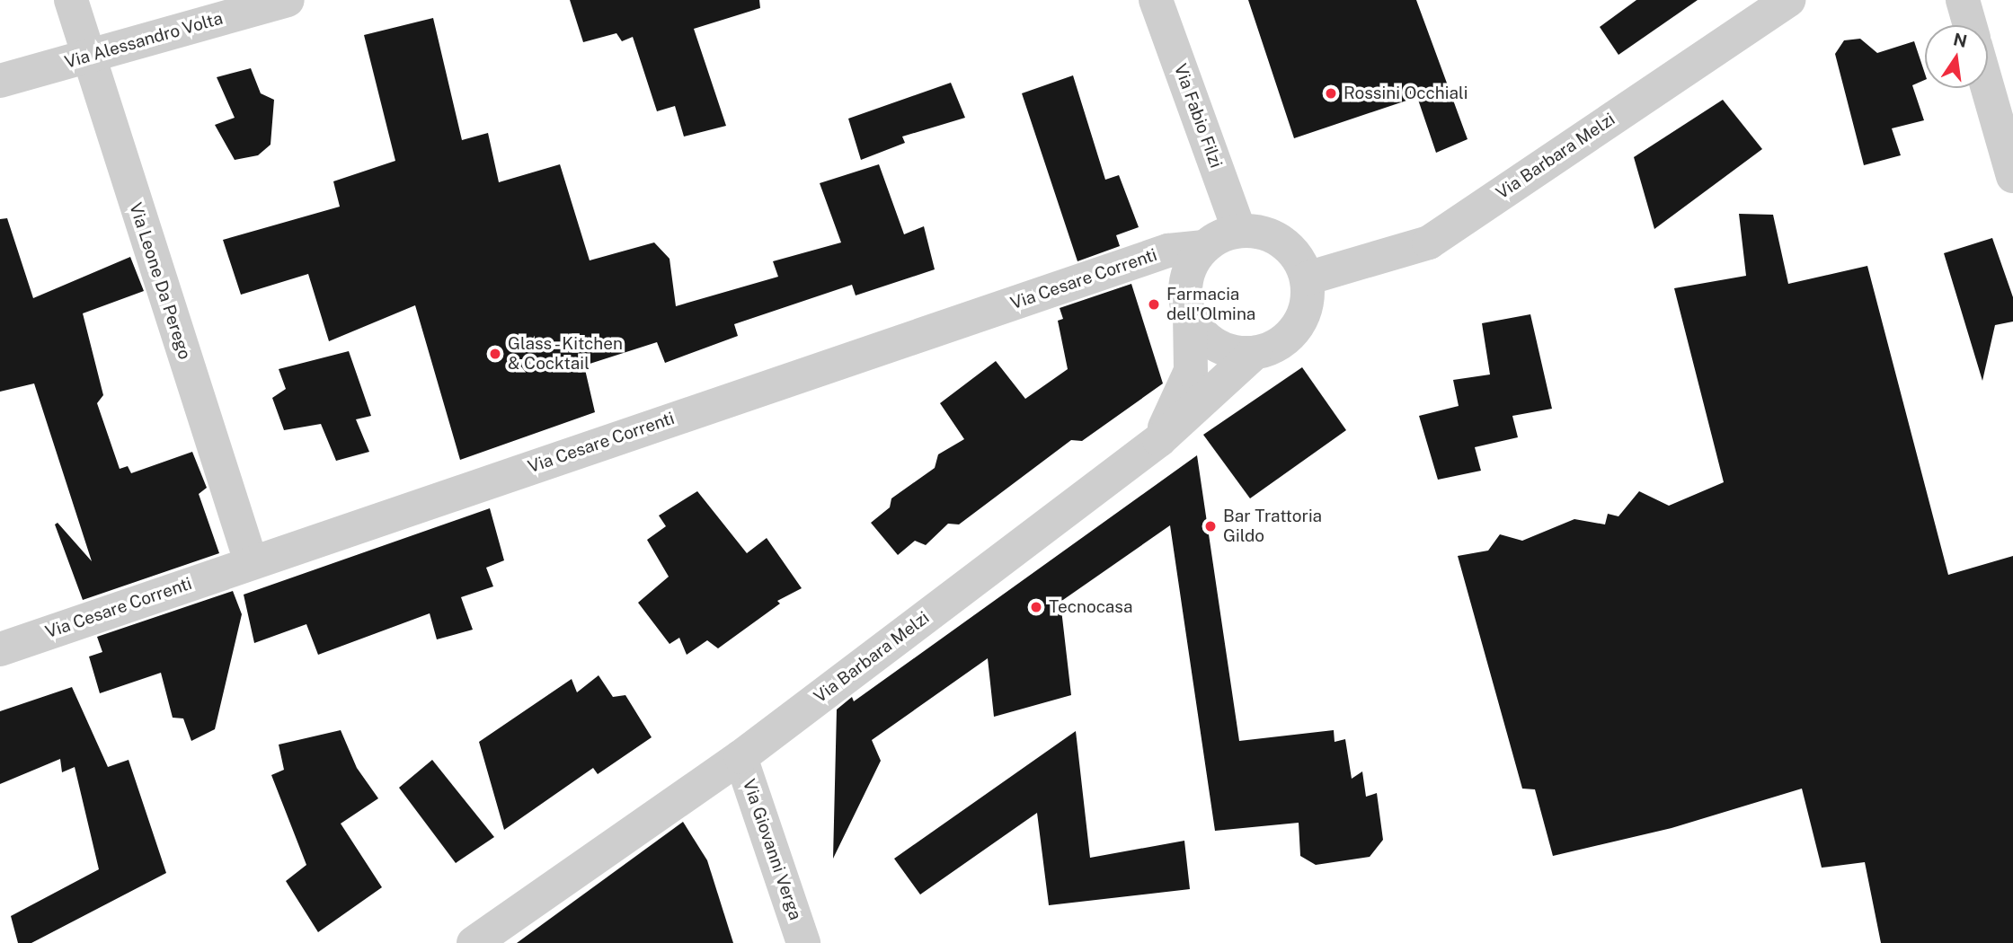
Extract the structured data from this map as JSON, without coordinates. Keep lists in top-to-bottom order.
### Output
{
  "streets": {
    "street": [
      "Via Alessandro Volta",
      "Via Fabio Filzi",
      "Via Barbara Melzi",
      "Via Cesare Correnti",
      "Via Leone Da Perego",
      "Via Giovanni Verga"
    ]
  },
  "crossings": [
    ["Via Alessandro Volta", "Via Leone Da Perego"],
    ["Via Fabio Filzi", "Via Barbara Melzi"],
    ["Via Fabio Filzi", "Via Cesare Correnti"],
    ["Via Barbara Melzi", "Via Cesare Correnti"],
    ["Via Barbara Melzi", "Via Giovanni Verga"],
    ["Via Cesare Correnti", "Via Leone Da Perego"]
  ],
  "places": [
    "Rossini Occhiali",
    "Farmacia dell'Olmina",
    "Glass - Kitchen & Cocktail",
    "Bar Trattoria Gildo",
    "Tecnocasa"
  ],
  "north": "top"
}
